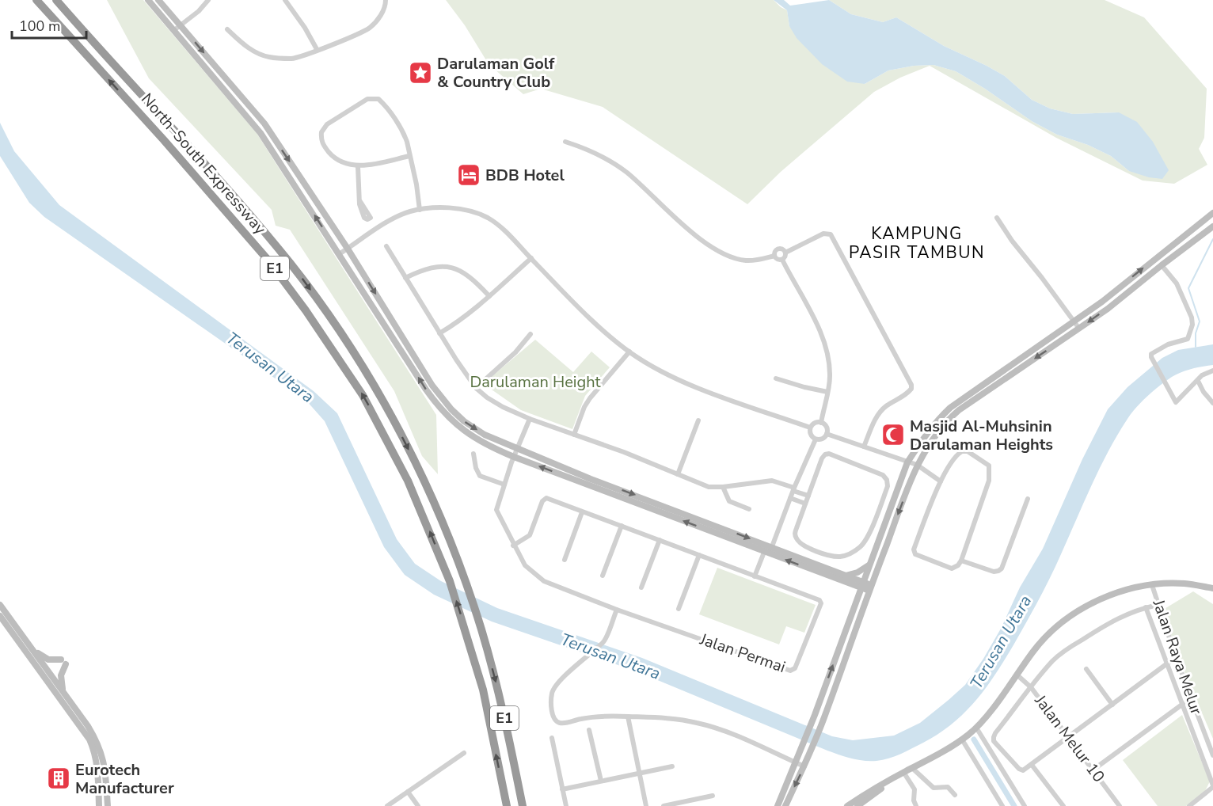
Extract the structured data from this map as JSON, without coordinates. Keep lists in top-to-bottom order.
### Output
{
  "streets": {
    "highway": ["North–South Expressway", "E1"],
    "street": ["Jalan Permai", "Jalan Raya Melur", "Jalan Melur 10"]
  },
  "districts": ["KAMPUNG PASIR TAMBUN"],
  "water": ["Terusan Utara"],
  "parks": ["Darulaman Height"],
  "places": {
    "place": ["Darulaman Golf & Country Club"],
    "hotel": ["BDB Hotel"],
    "mosque": ["Masjid Al-Muhsinin Darulaman Heights"],
    "building": ["Eurotech Manufacturer"]
  },
  "scale_bar": "100 m"
}
